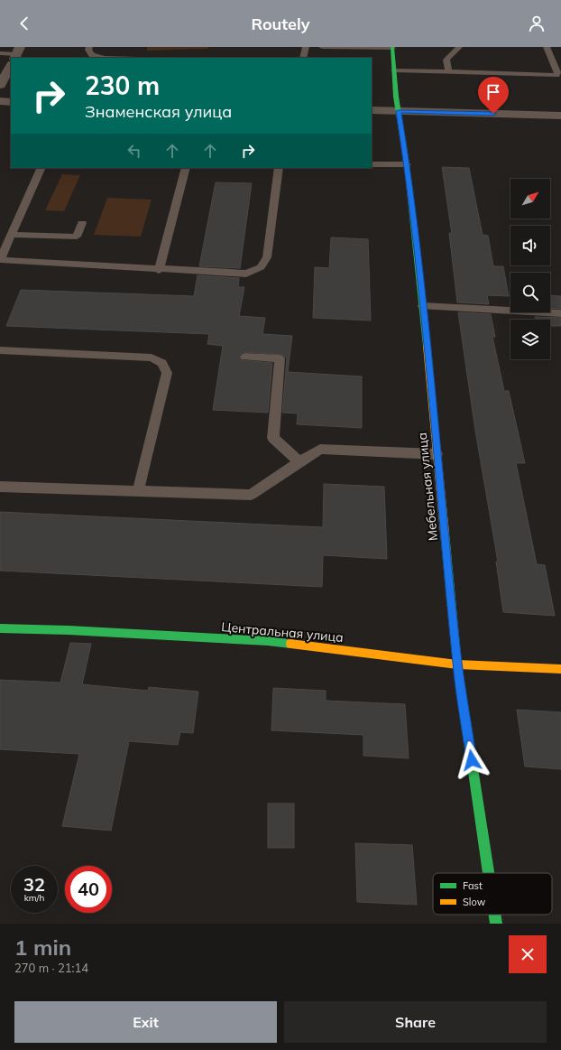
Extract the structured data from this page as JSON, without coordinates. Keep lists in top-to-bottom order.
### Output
{
  "streets": {
    "street": ["Мебельная улица", "Центральная улица"]
  },
  "crossings": [
    ["Мебельная улица", "Центральная улица"]
  ],
  "legend": ["Fast", "Slow"],
  "north": "top right",
  "page": {
    "header": "Routely",
    "turn": ["230 m", "Знаменская улица"],
    "speed": "32 km/h",
    "limit": "40",
    "heading": ["1 min", "270 m · 21:14"],
    "buttons": ["Exit", "Share"]
  }
}
